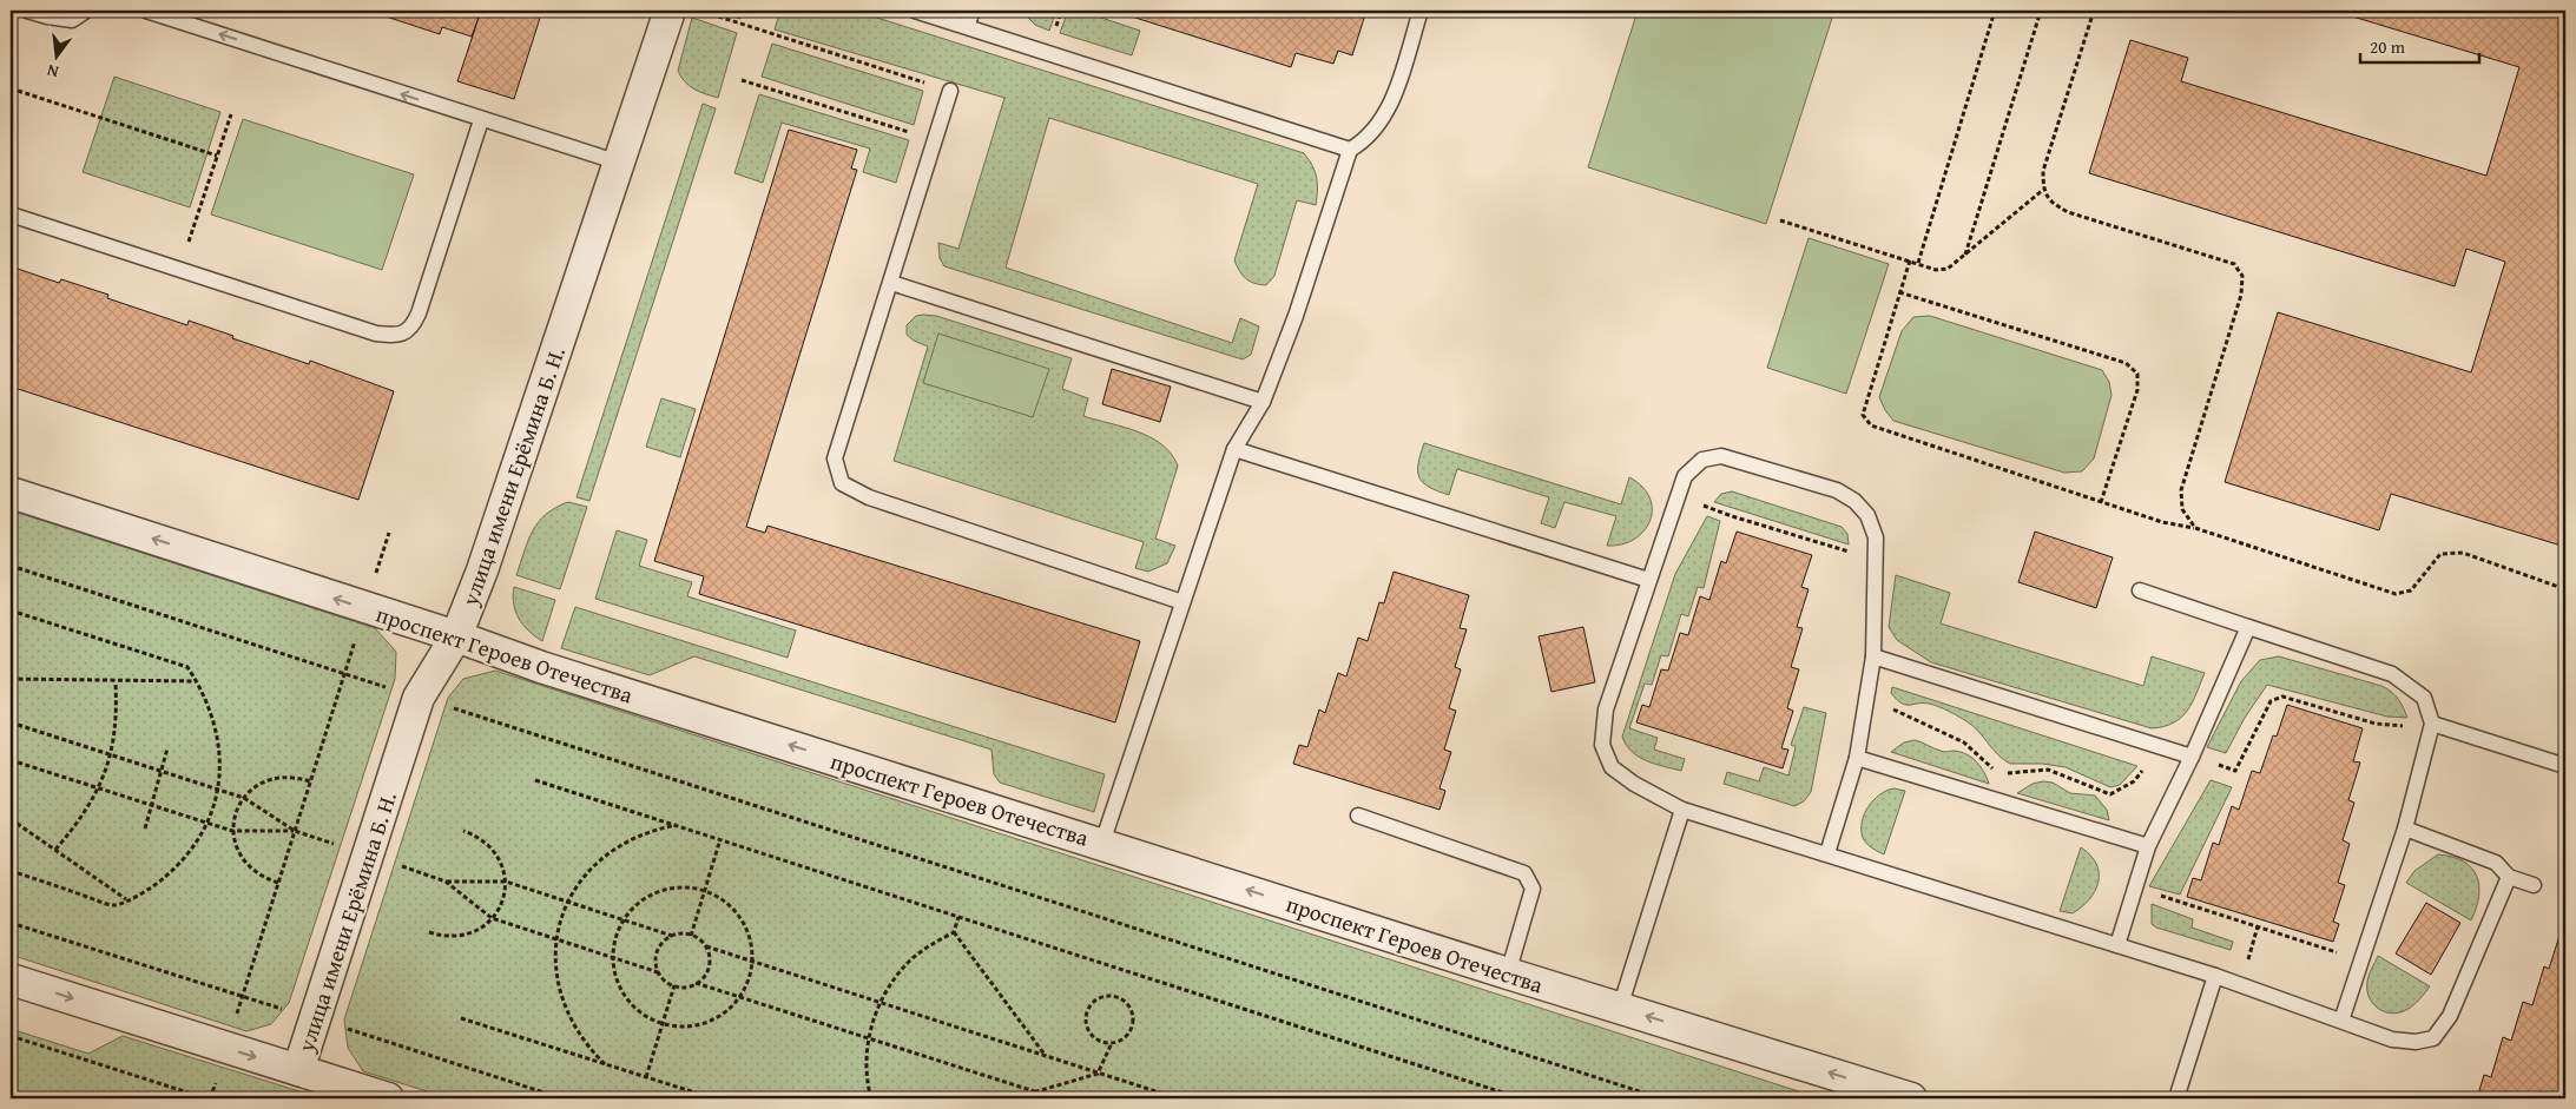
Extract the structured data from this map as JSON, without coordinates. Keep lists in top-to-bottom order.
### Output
{
  "streets": {
    "street": ["улица имени Ерёмина Б. Н.", "проспект Героев Отечества"]
  },
  "crossings": [
    ["улица имени Ерёмина Б. Н.", "проспект Героев Отечества"]
  ],
  "one_way": ["проспект Героев Отечества"],
  "scale_bar": "20 m",
  "north": "bottom"
}
